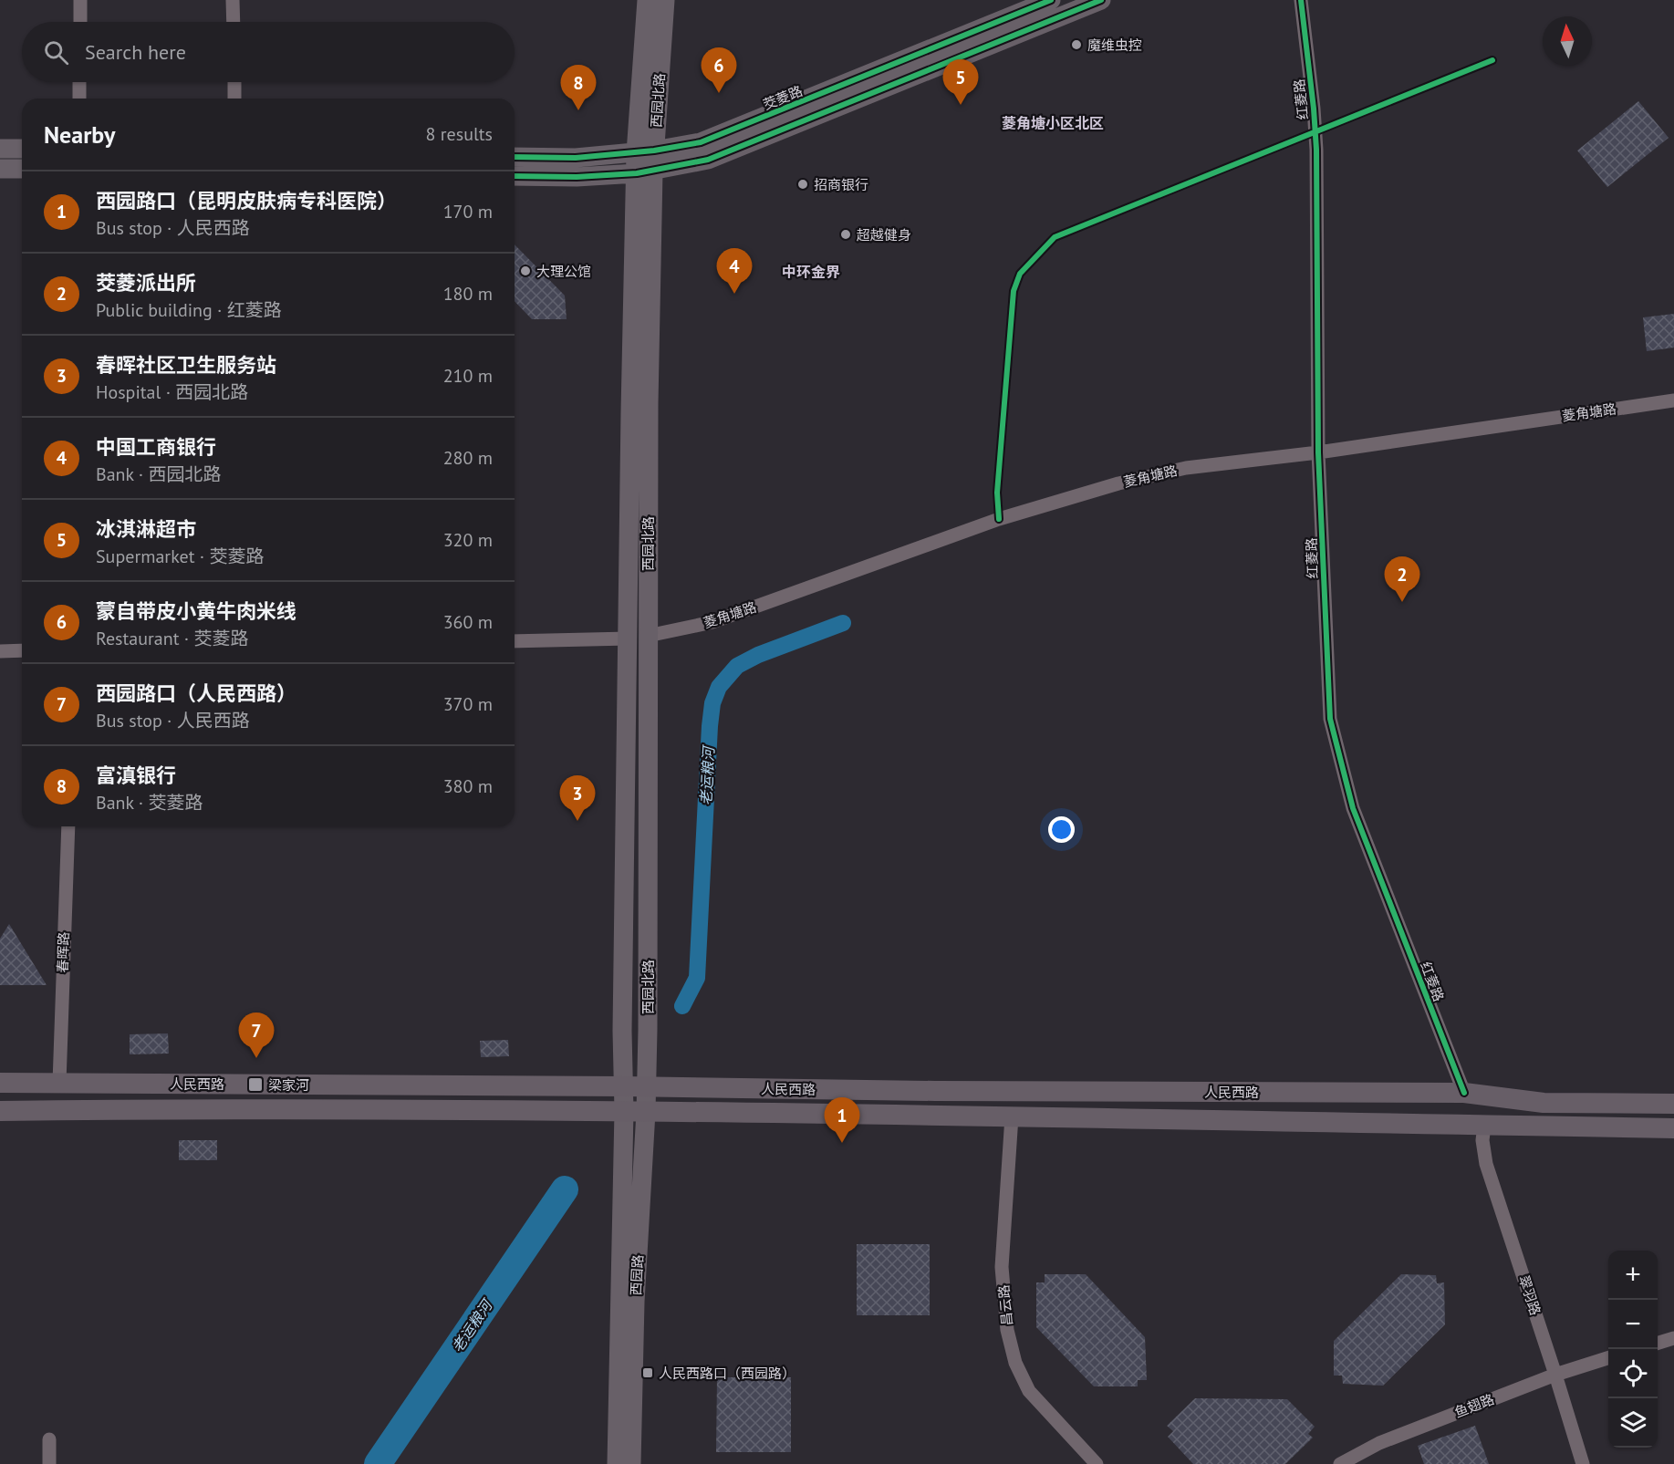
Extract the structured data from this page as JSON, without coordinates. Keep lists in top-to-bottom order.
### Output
{
  "streets": {
    "main road": [
      "茭菱路",
      "西园北路",
      "人民西路",
      "西园路"
    ],
    "street": [
      "红菱路",
      "菱角塘路",
      "春晖路",
      "翠羽路",
      "昌云路",
      "鱼翅路"
    ]
  },
  "crossings": [
    ["茭菱路", "西园北路"],
    ["红菱路", "菱角塘路"],
    ["红菱路", "人民西路"],
    ["西园北路", "菱角塘路"],
    ["西园北路", "人民西路"],
    ["西园北路", "西园路"],
    ["春晖路", "人民西路"],
    ["人民西路", "西园路"],
    ["人民西路", "翠羽路"],
    ["人民西路", "昌云路"],
    ["翠羽路", "鱼翅路"]
  ],
  "districts": ["菱角塘小区北区", "中环金界"],
  "water": ["老运粮河"],
  "places": {
    "other": [
      "魔维虫控",
      "招商银行",
      "超越健身",
      "大理公馆"
    ],
    "transit": ["梁家河", "人民西路口（西园路）"]
  },
  "north": "top",
  "page": {
    "search": "Search here",
    "pins": [
      "6",
      "5",
      "8",
      "4",
      "2",
      "3",
      "7",
      "1"
    ],
    "heading": ["Nearby", "8 results"],
    "list": [
      {
        "mark": "1",
        "name": "西园路口（昆明皮肤病专科医院）",
        "note": "Bus stop · 人民西路",
        "value": "170 m"
      },
      {
        "mark": "2",
        "name": "茭菱派出所",
        "note": "Public building · 红菱路",
        "value": "180 m"
      },
      {
        "mark": "3",
        "name": "春晖社区卫生服务站",
        "note": "Hospital · 西园北路",
        "value": "210 m"
      },
      {
        "mark": "4",
        "name": "中国工商银行",
        "note": "Bank · 西园北路",
        "value": "280 m"
      },
      {
        "mark": "5",
        "name": "冰淇淋超市",
        "note": "Supermarket · 茭菱路",
        "value": "320 m"
      },
      {
        "mark": "6",
        "name": "蒙自带皮小黄牛肉米线",
        "note": "Restaurant · 茭菱路",
        "value": "360 m"
      },
      {
        "mark": "7",
        "name": "西园路口（人民西路）",
        "note": "Bus stop · 人民西路",
        "value": "370 m"
      },
      {
        "mark": "8",
        "name": "富滇银行",
        "note": "Bank · 茭菱路",
        "value": "380 m"
      }
    ],
    "map_buttons": ["+", "−"]
  }
}
